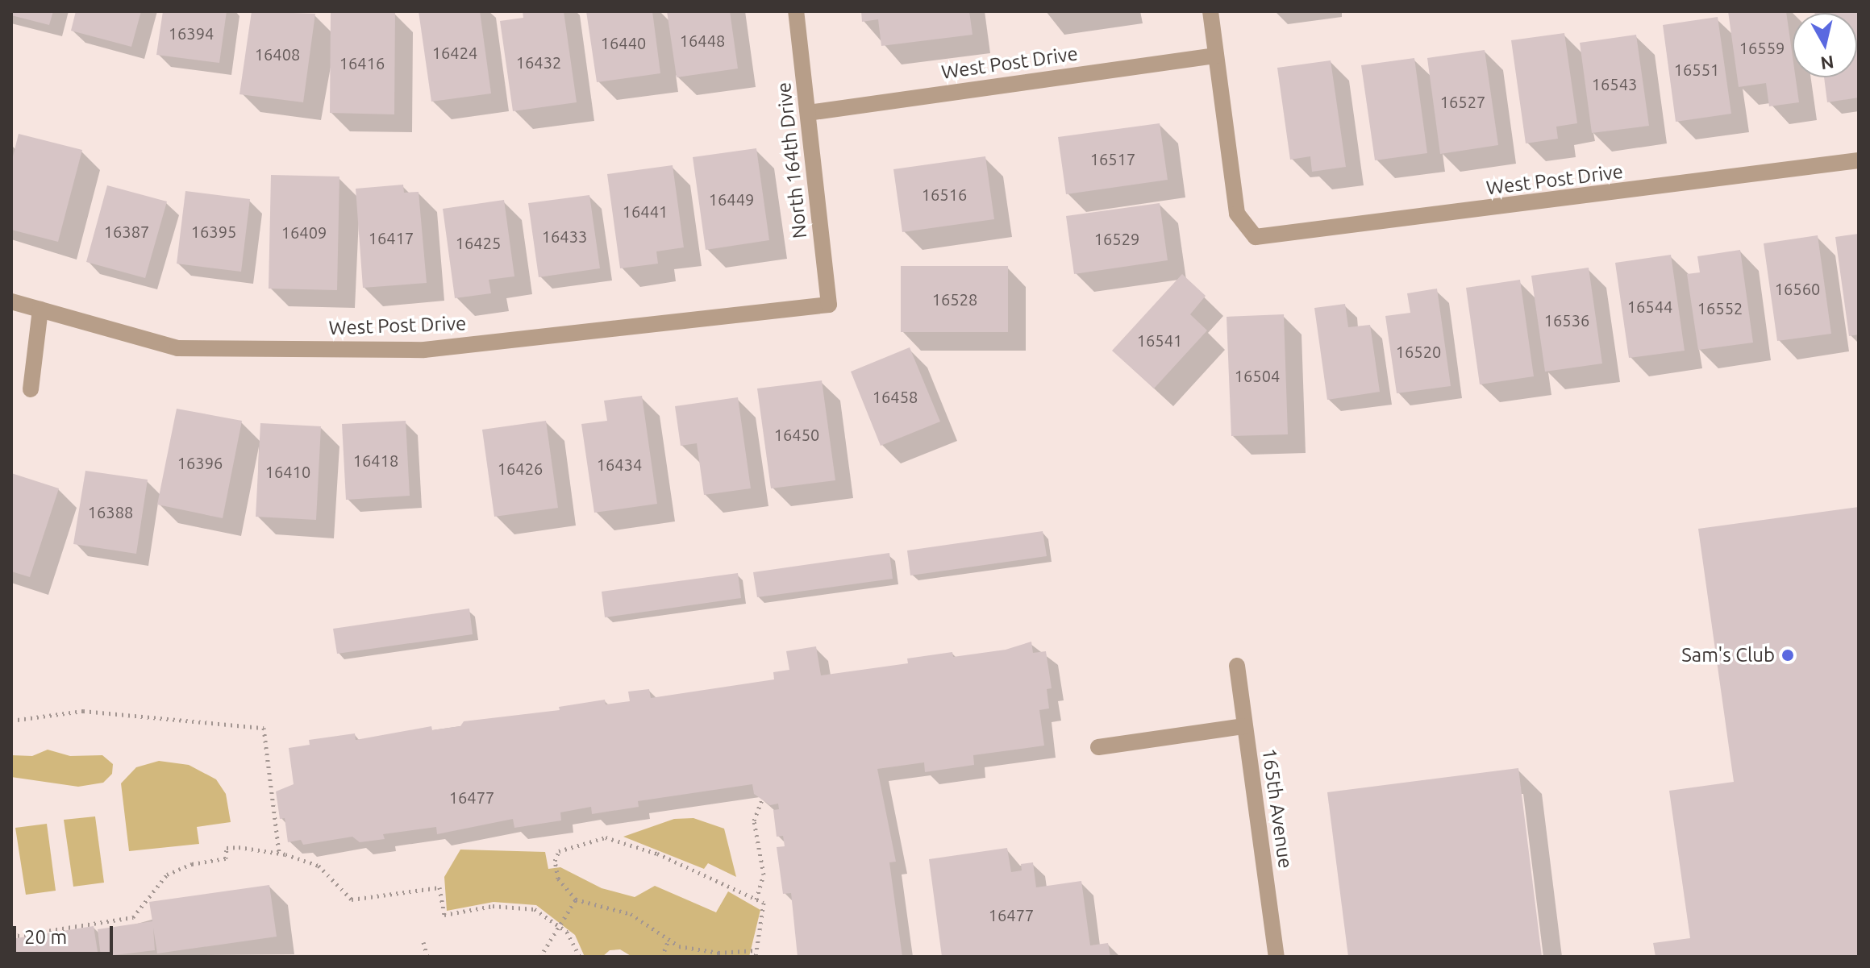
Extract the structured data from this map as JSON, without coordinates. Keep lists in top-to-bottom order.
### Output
{
  "streets": {
    "street": ["West Post Drive", "North 164th Drive", "165th Avenue"]
  },
  "crossings": [
    ["West Post Drive", "North 164th Drive"]
  ],
  "places": ["Sam's Club"],
  "house_numbers": [
    "16394",
    "16448",
    "16440",
    "16559",
    "16424",
    "16408",
    "16432",
    "16416",
    "16551",
    "16543",
    "16527",
    "16517",
    "16516",
    "16449",
    "16441",
    "16387",
    "16395",
    "16409",
    "16433",
    "16417",
    "16529",
    "16425",
    "16560",
    "16528",
    "16544",
    "16552",
    "16536",
    "16541",
    "16520",
    "16504",
    "16458",
    "16450",
    "16418",
    "16396",
    "16434",
    "16426",
    "16410",
    "16388",
    "16477",
    "16477"
  ],
  "scale_bar": "20 m",
  "north": "bottom"
}
